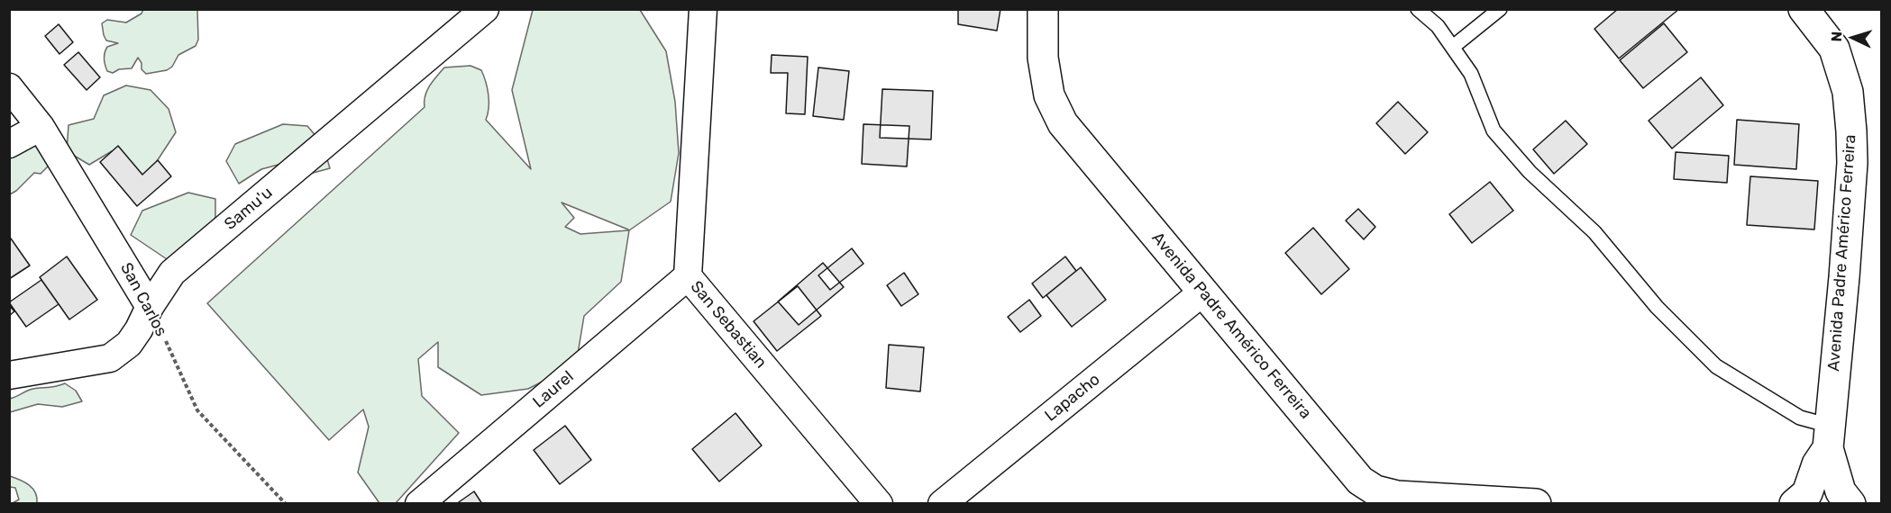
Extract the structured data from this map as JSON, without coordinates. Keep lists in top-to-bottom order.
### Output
{
  "streets": {
    "street": [
      "Samu'u",
      "Avenida Padre Américo Ferreira",
      "San Carlos",
      "San Sebastian",
      "Laurel",
      "Lapacho"
    ]
  },
  "crossings": [
    ["Samu'u", "San Carlos"],
    ["Avenida Padre Américo Ferreira", "Lapacho"],
    ["San Sebastian", "Laurel"]
  ],
  "north": "left"
}
